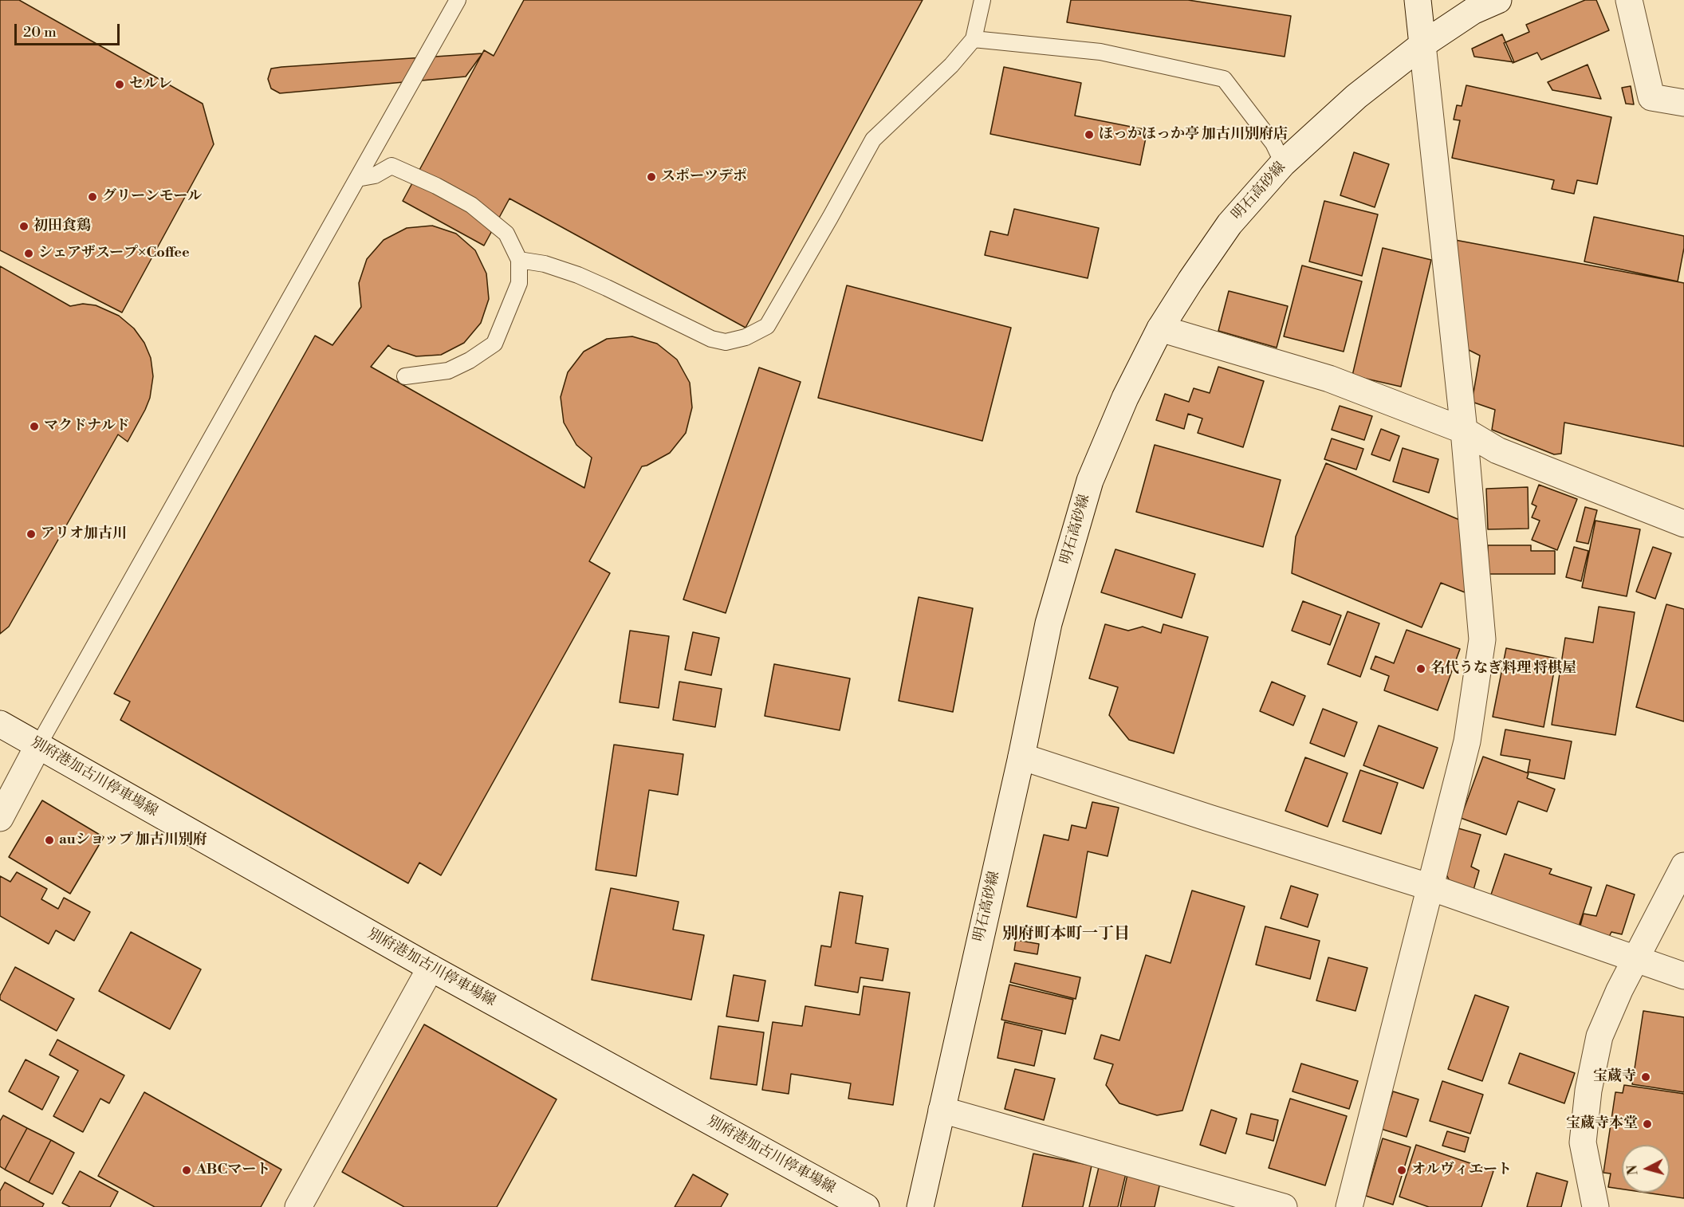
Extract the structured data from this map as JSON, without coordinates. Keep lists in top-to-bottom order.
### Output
{
  "streets": {
    "street": ["明石高砂線", "別府港加古川停車場線"]
  },
  "districts": ["別府町本町一丁目"],
  "places": [
    "セルレ",
    "ほっかほっか亭 加古川別府店",
    "スポーツデポ",
    "グリーンモール",
    "初田食鶏",
    "シェアザスープ×Coffee",
    "マクドナルド",
    "アリオ加古川",
    "名代うなぎ料理 将棋屋",
    "auショップ 加古川別府",
    "宝蔵寺",
    "宝蔵寺本堂",
    "ABCマート",
    "オルヴィエート"
  ],
  "scale_bar": "20 m",
  "north": "left"
}
